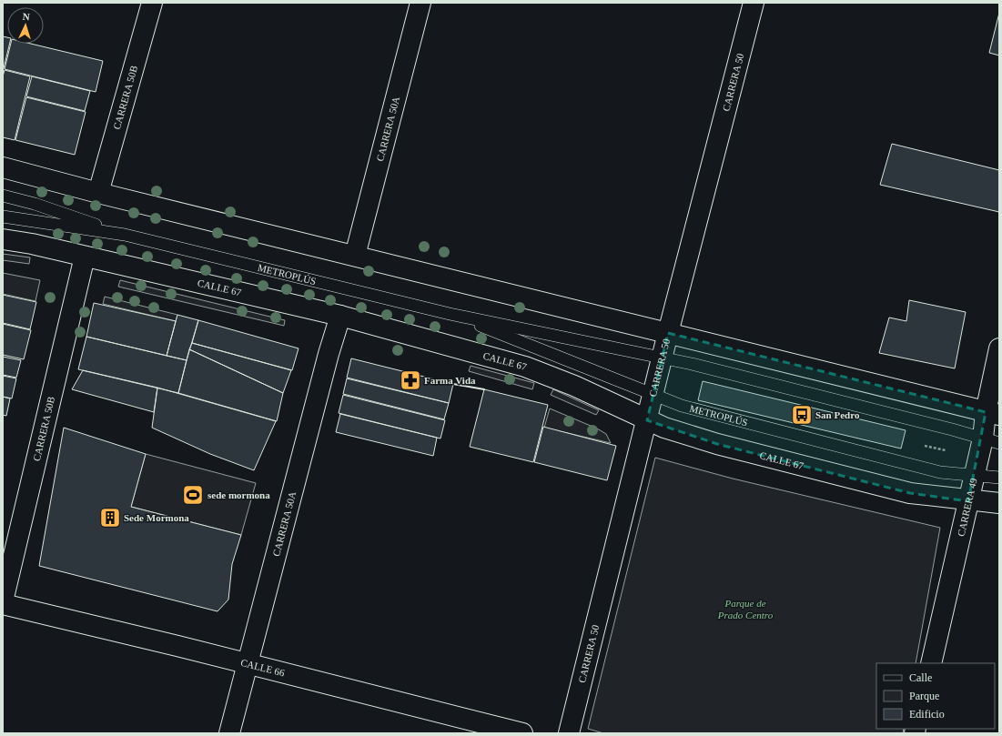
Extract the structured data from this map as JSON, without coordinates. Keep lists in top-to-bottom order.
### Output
{
  "streets": {
    "street": [
      "CARRERA 50",
      "CARRERA 50B",
      "CARRERA 50A",
      "CALLE 67",
      "CARRERA 49",
      "CALLE 66"
    ],
    "lane": ["METROPLÚS"]
  },
  "crossings": [
    ["CARRERA 50", "METROPLÚS"],
    ["CARRERA 50", "CALLE 67"],
    ["CARRERA 50B", "CALLE 67"],
    ["CARRERA 50B", "CALLE 66"],
    ["CARRERA 50A", "CALLE 67"],
    ["CARRERA 50A", "CALLE 66"],
    ["METROPLÚS", "CARRERA 49"],
    ["CALLE 67", "CARRERA 49"]
  ],
  "parks": ["Parque de Prado Centro"],
  "places": {
    "pharmacy": ["Farma Vida"],
    "bus stop": ["San Pedro"],
    "sports": ["sede mormona"],
    "building": ["Sede Mormona"]
  },
  "legend": ["Calle", "Parque", "Edificio"],
  "north": "top"
}
